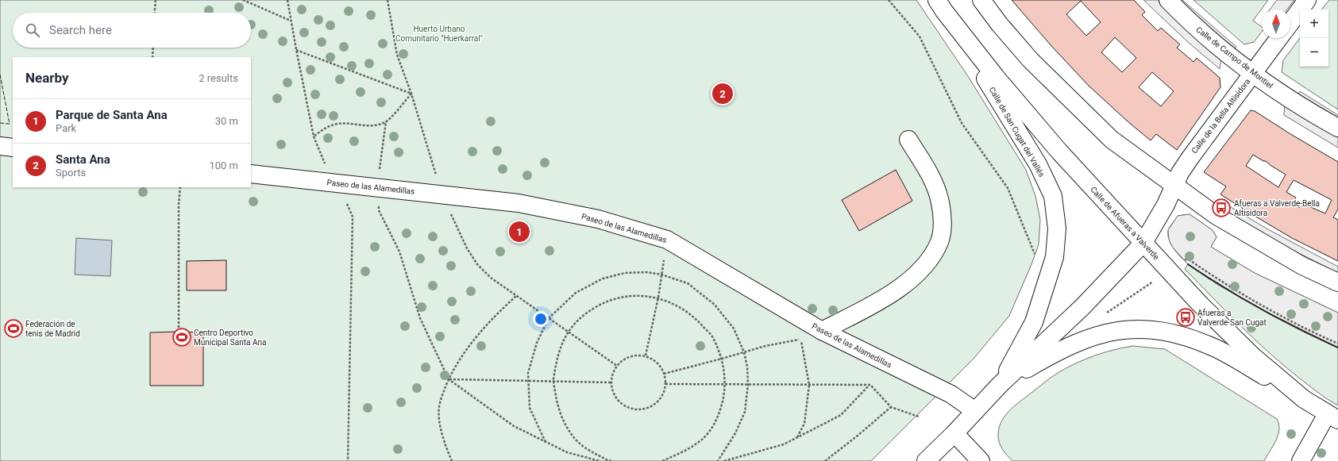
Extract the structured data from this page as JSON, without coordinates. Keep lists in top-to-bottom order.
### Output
{
  "streets": {
    "street": [
      "Calle de Campo de Montiel",
      "Calle de la Bella Altisidora",
      "Calle de San Cugat del Vallés",
      "Paseo de las Alamedillas",
      "Calle de Afueras a Valverde"
    ]
  },
  "crossings": [
    ["Calle de Campo de Montiel", "Calle de la Bella Altisidora"],
    ["Calle de la Bella Altisidora", "Calle de San Cugat del Vallés"],
    ["Calle de San Cugat del Vallés", "Paseo de las Alamedillas"],
    ["Calle de San Cugat del Vallés", "Calle de Afueras a Valverde"]
  ],
  "parks": ["Huerto Urbano Comunitario \"Huerkarral\""],
  "places": {
    "bus stop": ["Afueras a Valverde-Bella Altisidora", "Afueras a Valverde-San Cugat"],
    "sports": ["Federación de tenis de Madrid", "Centro Deportivo Municipal Santa Ana"]
  },
  "north": "top",
  "page": {
    "map_buttons": ["+", "−"],
    "search": "Search here",
    "heading": ["Nearby", "2 results"],
    "pins": ["2", "1"],
    "list": [
      {
        "mark": "1",
        "name": "Parque de Santa Ana",
        "note": "Park",
        "value": "30 m"
      },
      {
        "mark": "2",
        "name": "Santa Ana",
        "note": "Sports",
        "value": "100 m"
      }
    ]
  }
}
